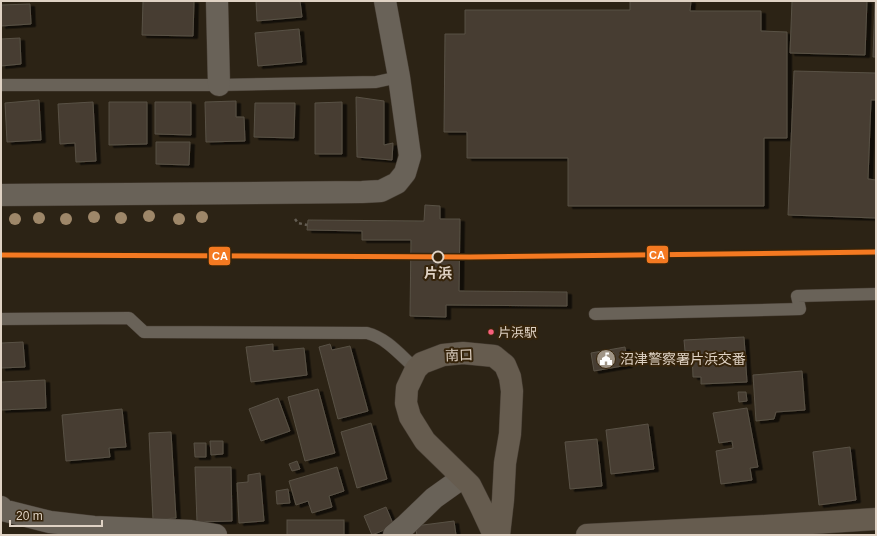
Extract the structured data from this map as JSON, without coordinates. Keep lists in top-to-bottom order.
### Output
{
  "streets": {
    "street": ["南口"]
  },
  "places": {
    "other": ["片浜", "片浜駅"],
    "public building": ["沼津警察署片浜交番"]
  },
  "lines": ["transit line CA"],
  "scale_bar": "20 m"
}
